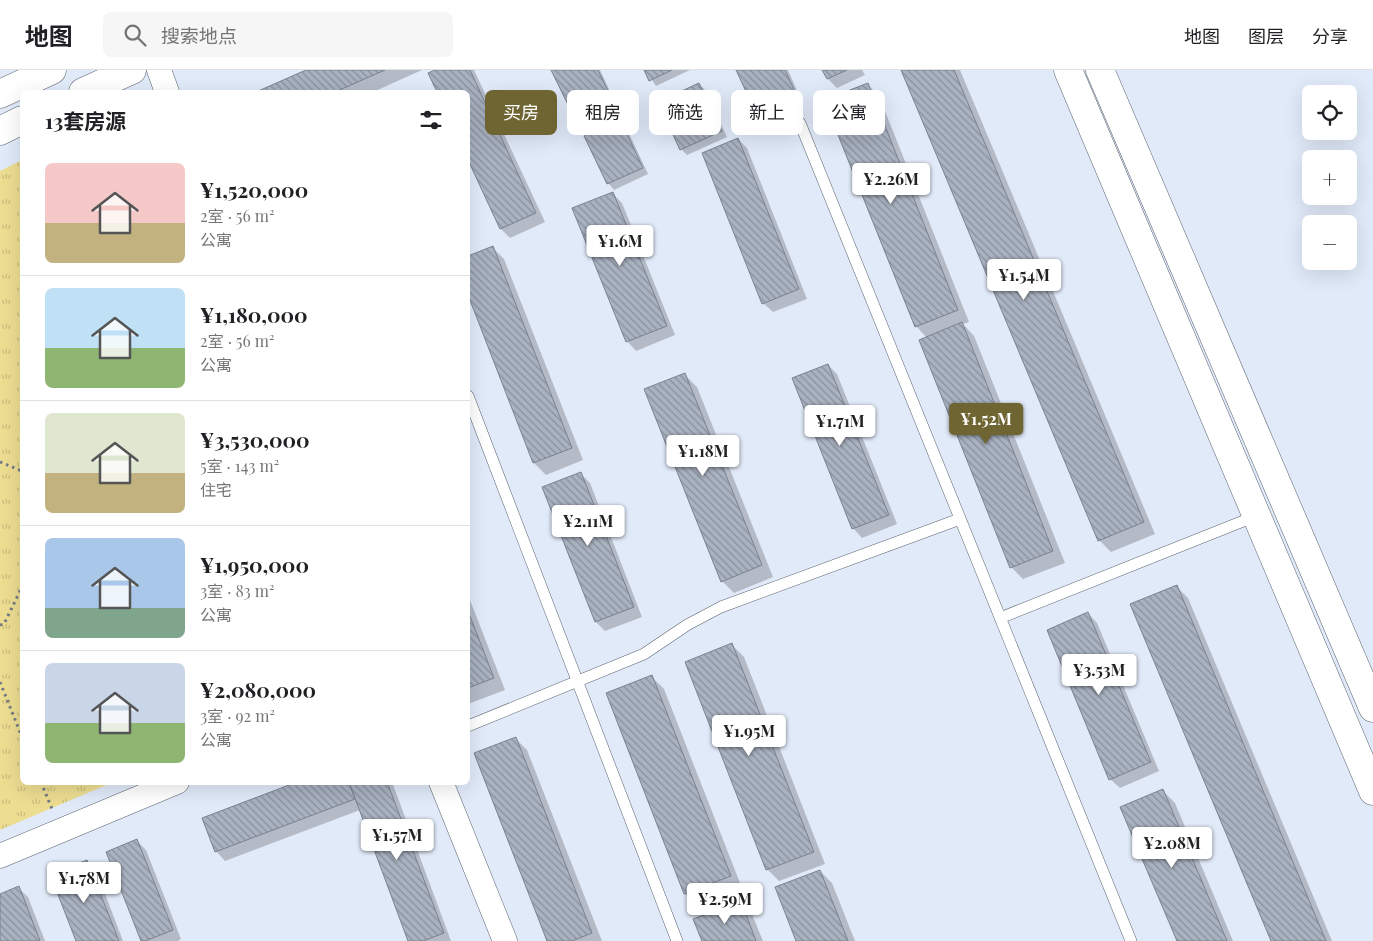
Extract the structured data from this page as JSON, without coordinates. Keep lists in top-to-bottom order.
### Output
{
  "page": {
    "header": "地图",
    "search": "搜索地点",
    "nav": ["地图", "图层", "分享"],
    "map_buttons": ["+", "−"],
    "chip": [
      "买房",
      "租房",
      "筛选",
      "新上",
      "公寓"
    ],
    "heading": "13套房源",
    "list": [
      {
        "name": "¥1,520,000",
        "note": "2室 · 56 m² · 公寓"
      },
      {
        "name": "¥1,180,000",
        "note": "2室 · 56 m² · 公寓"
      },
      {
        "name": "¥3,530,000",
        "note": "5室 · 143 m² · 住宅"
      },
      {
        "name": "¥1,950,000",
        "note": "3室 · 83 m² · 公寓"
      },
      {
        "name": "¥2,080,000",
        "note": "3室 · 92 m² · 公寓"
      }
    ],
    "price": [
      "¥2.26M",
      "¥1.6M",
      "¥1.54M",
      "¥1.52M",
      "¥1.71M",
      "¥1.18M",
      "¥2.11M",
      "¥3.53M",
      "¥1.95M",
      "¥1.57M",
      "¥2.08M",
      "¥1.78M",
      "¥2.59M"
    ]
  }
}
